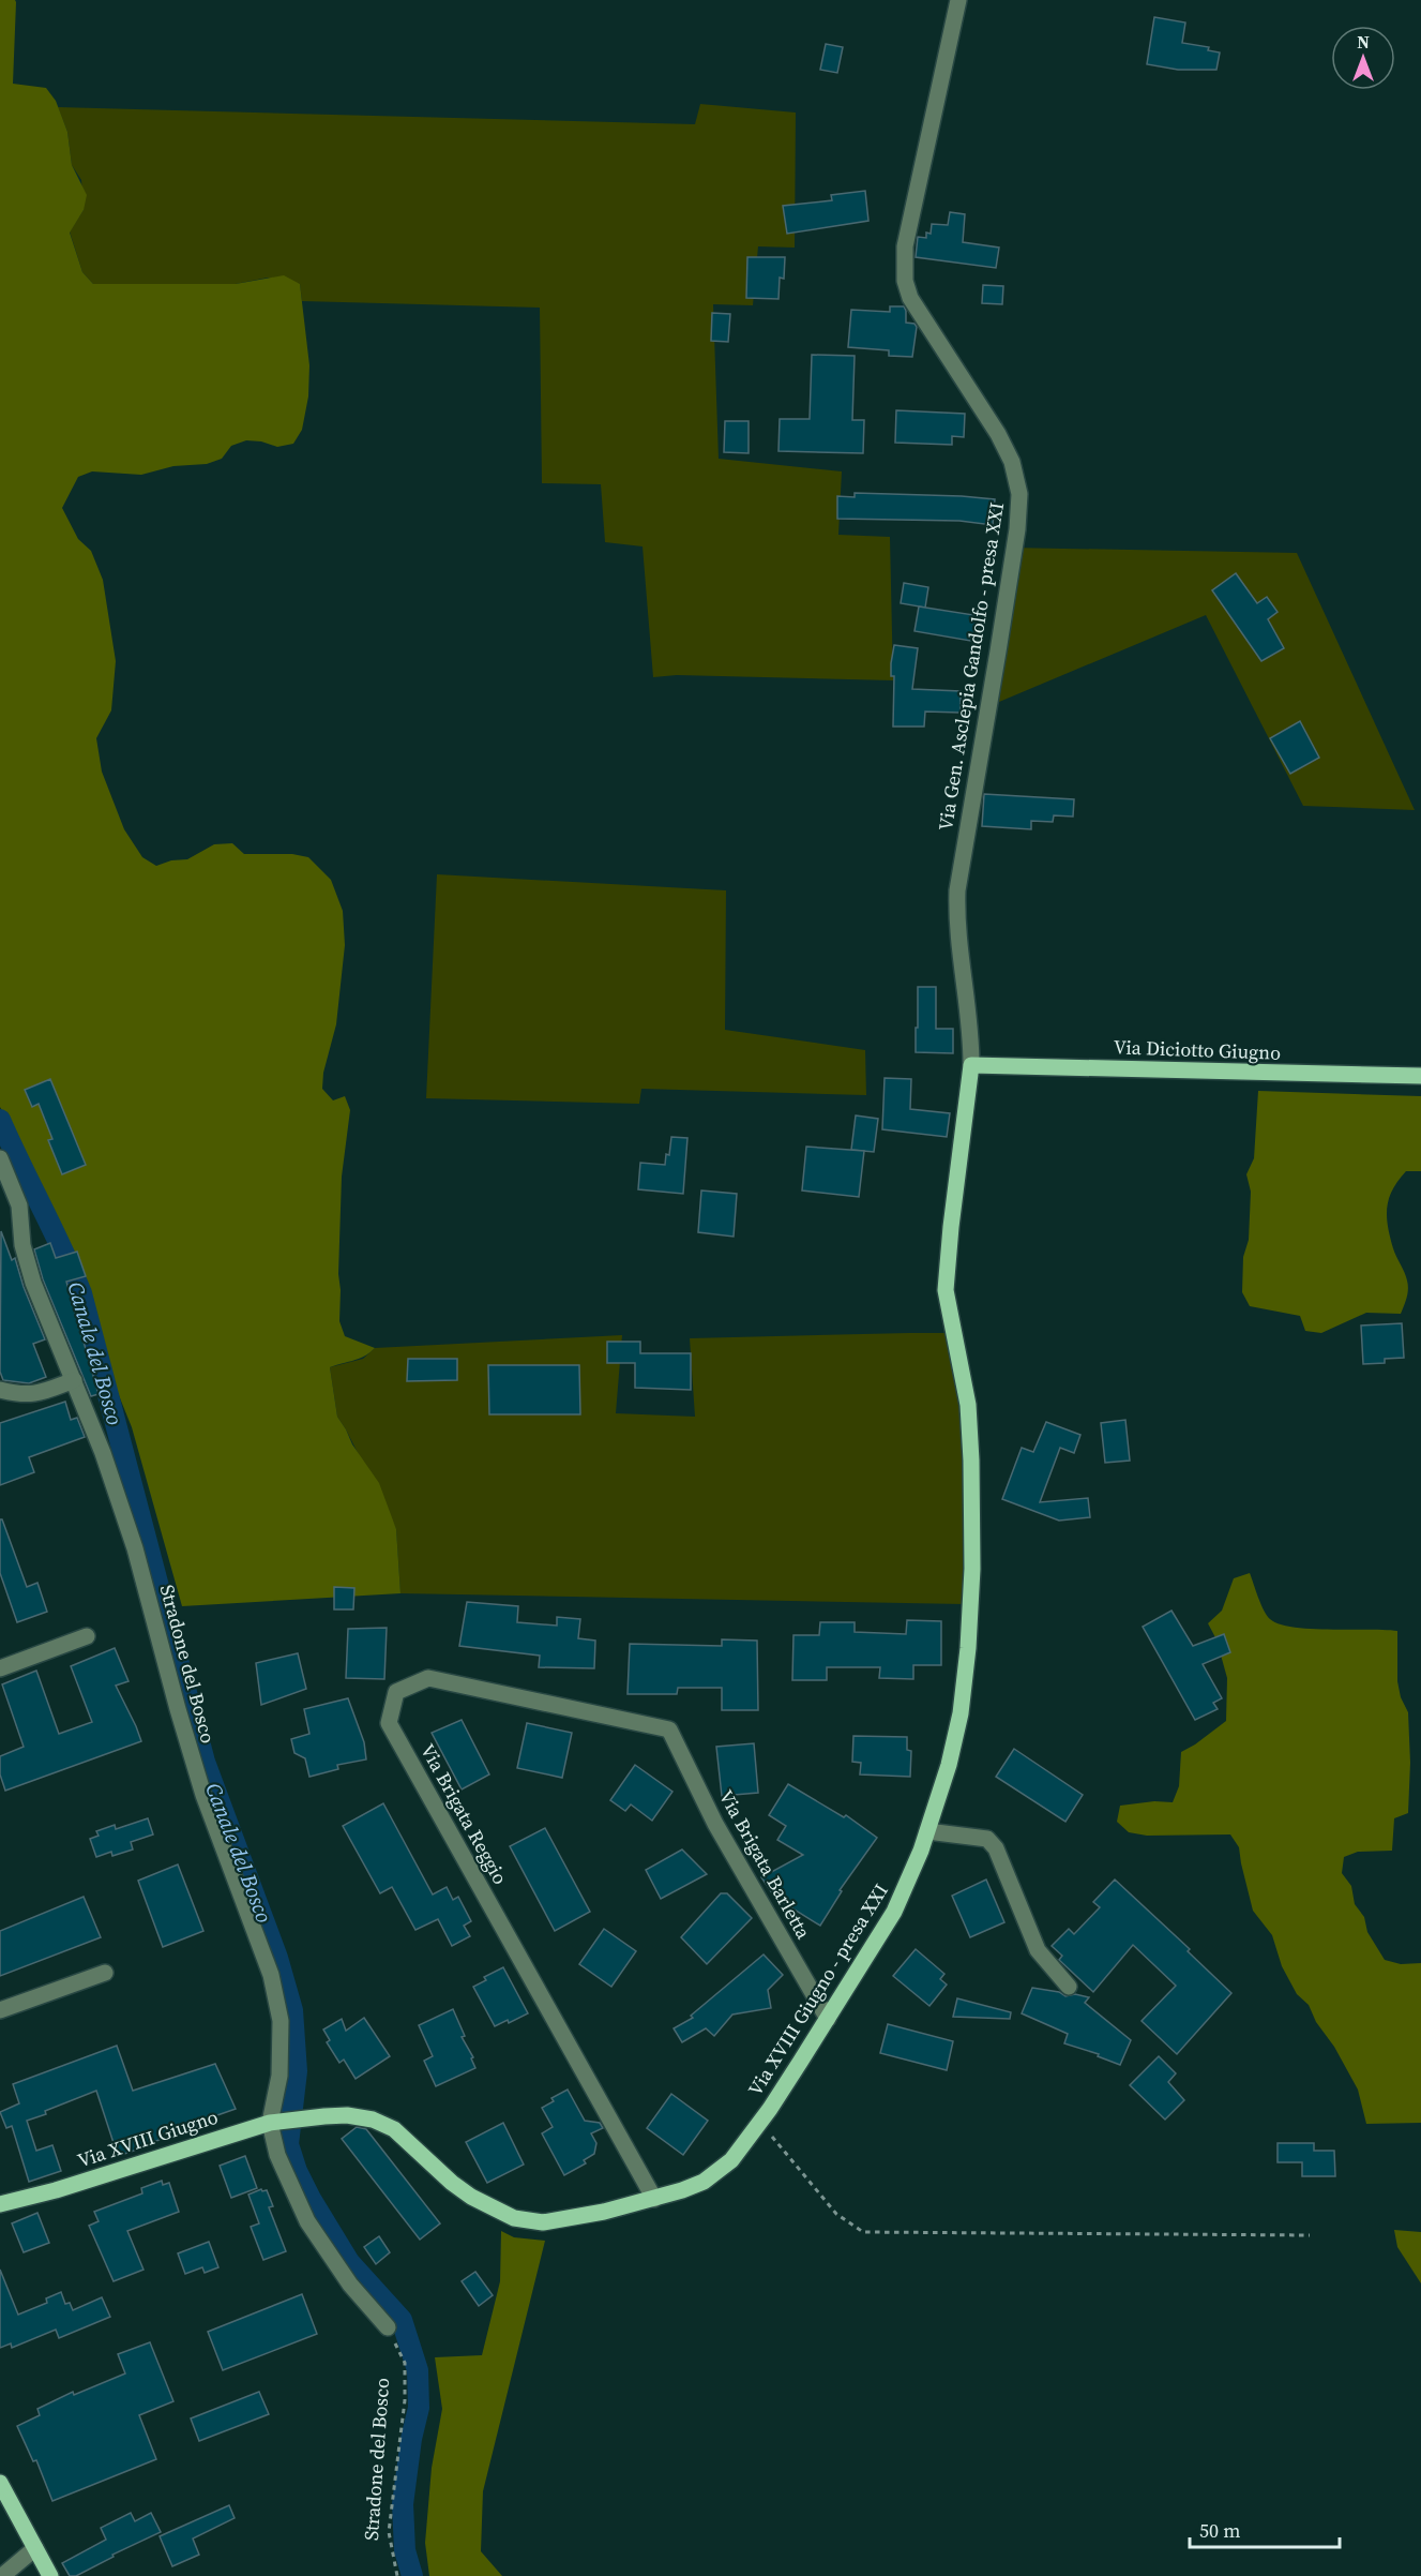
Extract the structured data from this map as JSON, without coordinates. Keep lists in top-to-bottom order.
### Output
{
  "streets": {
    "main road": ["Via Diciotto Giugno", "Via XVIII Giugno - presa XXI", "Via XVIII Giugno"],
    "street": [
      "Via Gen. Asclepia Gandolfo - presa XXI",
      "Stradone del Bosco",
      "Via Brigata Reggio",
      "Via Brigata Barletta"
    ]
  },
  "crossings": [
    ["Via Gen. Asclepia Gandolfo - presa XXI", "Via Diciotto Giugno"],
    ["Via Gen. Asclepia Gandolfo - presa XXI", "Via XVIII Giugno - presa XXI"],
    ["Via Diciotto Giugno", "Via XVIII Giugno - presa XXI"],
    ["Stradone del Bosco", "Via XVIII Giugno"],
    ["Via Brigata Reggio", "Via Brigata Barletta"],
    ["Via Brigata Reggio", "Via XVIII Giugno - presa XXI"],
    ["Via Brigata Barletta", "Via XVIII Giugno - presa XXI"],
    ["Via XVIII Giugno - presa XXI", "Via XVIII Giugno"]
  ],
  "water": ["Canale del Bosco"],
  "scale_bar": "50 m",
  "north": "top"
}
